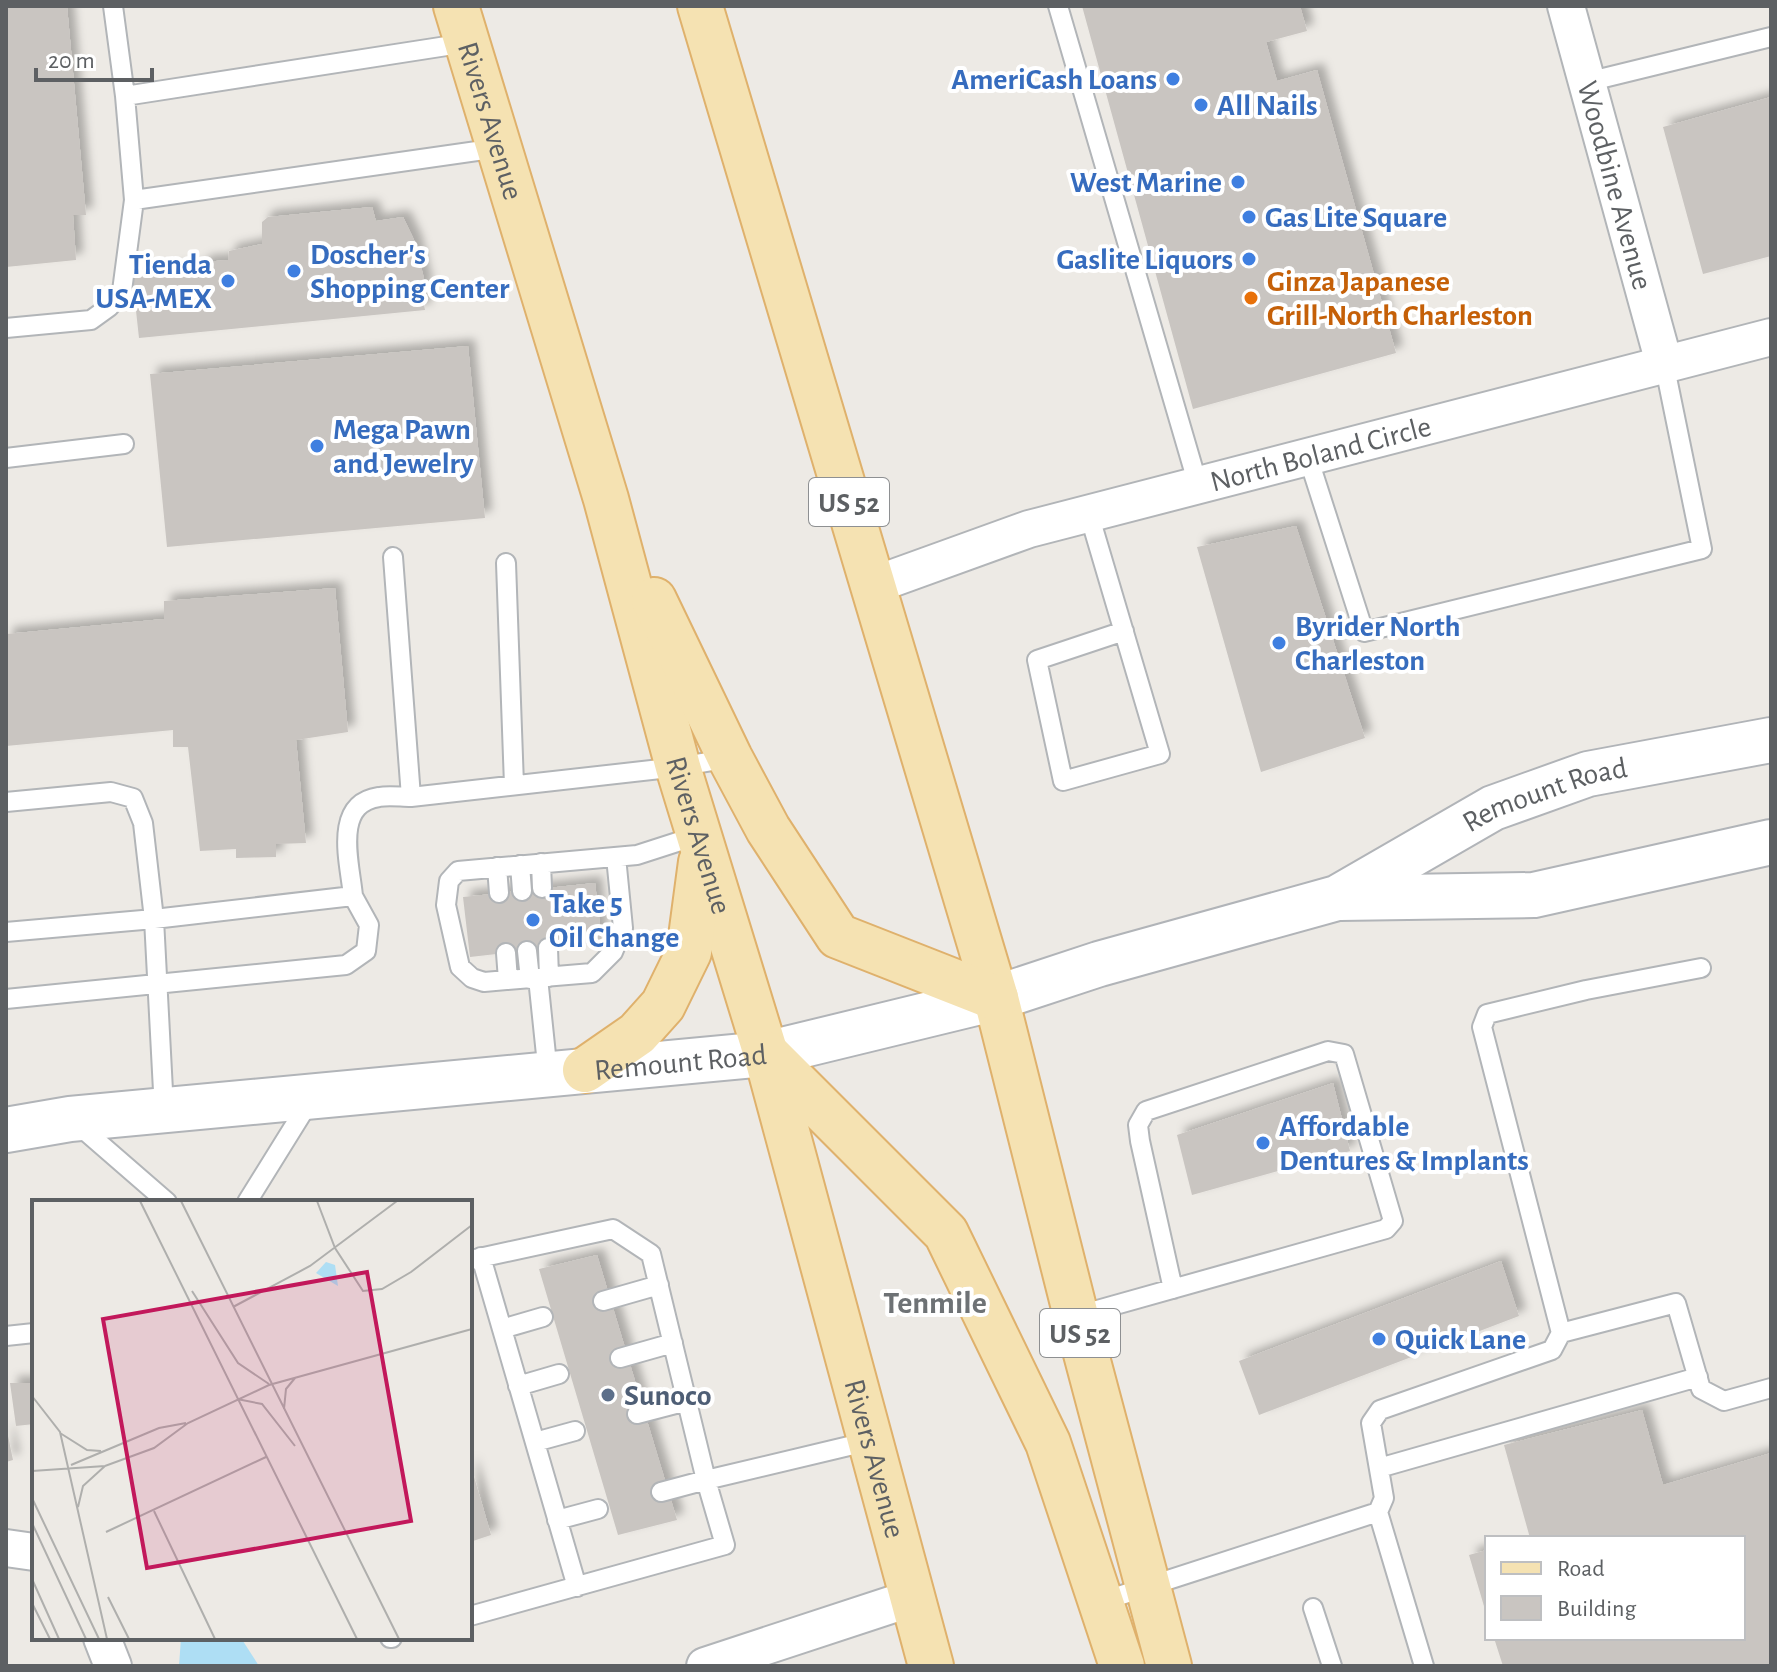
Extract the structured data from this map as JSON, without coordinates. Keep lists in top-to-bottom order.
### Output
{
  "streets": {
    "main road": ["Rivers Avenue", "US 52", "Remount Road"],
    "street": ["Woodbine Avenue", "North Boland Circle"]
  },
  "crossings": [
    ["Rivers Avenue", "Remount Road"],
    ["Woodbine Avenue", "North Boland Circle"],
    ["North Boland Circle", "US 52"],
    ["US 52", "Remount Road"]
  ],
  "districts": ["Tenmile"],
  "places": [
    "AmeriCash Loans",
    "All Nails",
    "West Marine",
    "Gas Lite Square",
    "Gaslite Liquors",
    "Doscher's Shopping Center",
    "Tienda USA-MEX",
    "Ginza Japanese Grill-North Charleston",
    "Mega Pawn and Jewelry",
    "Byrider North Charleston",
    "Take 5 Oil Change",
    "Affordable Dentures & Implants",
    "Quick Lane",
    "Sunoco"
  ],
  "legend": ["Road", "Building"],
  "scale_bar": "20 m"
}
